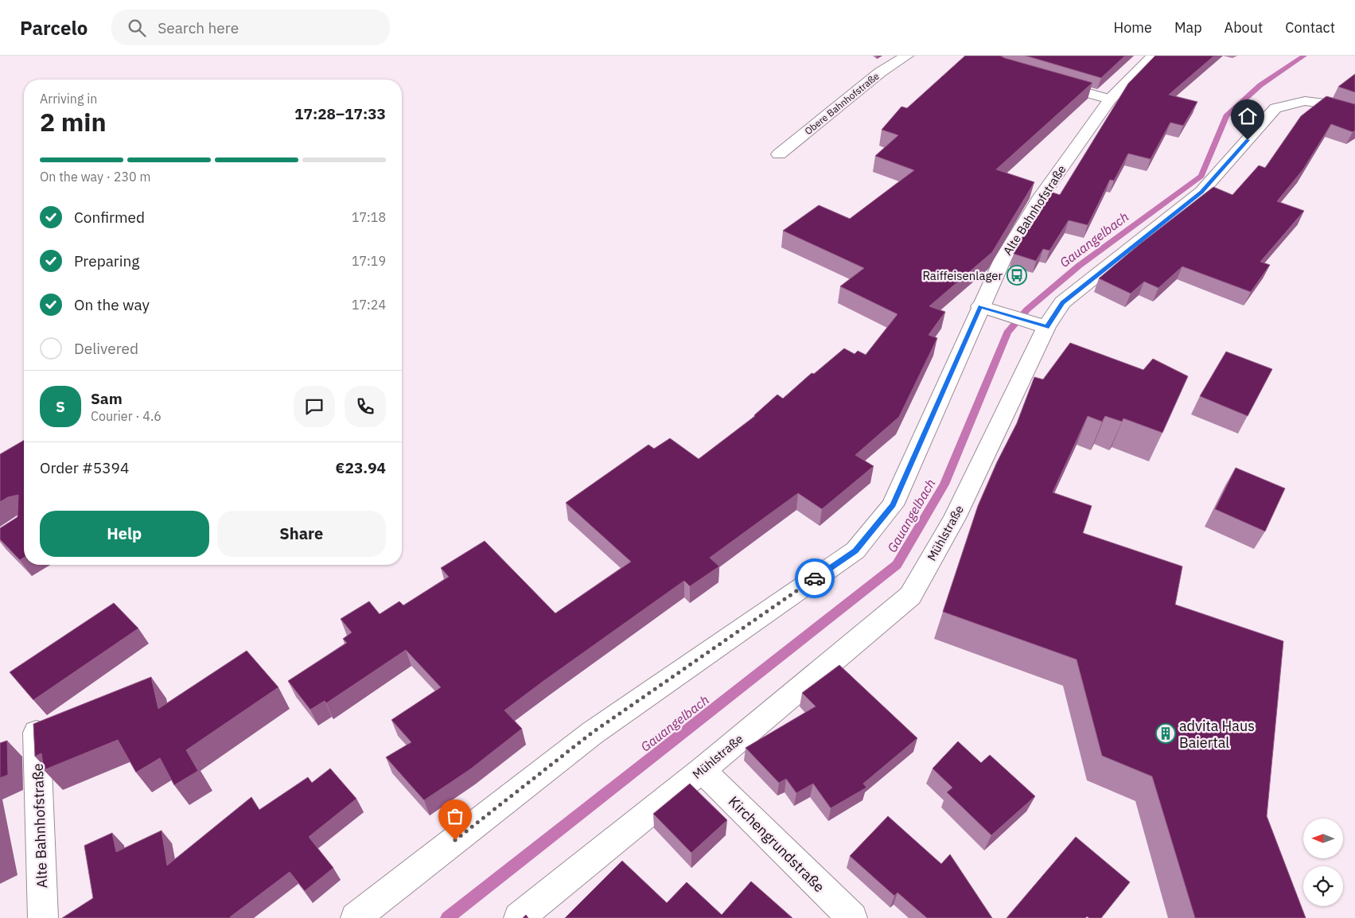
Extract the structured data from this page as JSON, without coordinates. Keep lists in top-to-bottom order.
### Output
{
  "streets": {
    "street": [
      "Obere Bahnhofstraße",
      "Alte Bahnhofstraße",
      "Mühlstraße",
      "Kirchengrundstraße"
    ]
  },
  "crossings": [
    ["Mühlstraße", "Kirchengrundstraße"]
  ],
  "water": ["Gauangelbach"],
  "places": {
    "bus stop": ["Raiffeisenlager"],
    "building": ["advita Haus Baiertal"]
  },
  "north": "left",
  "page": {
    "header": "Parcelo",
    "search": "Search here",
    "nav": [
      "Home",
      "Map",
      "About",
      "Contact"
    ],
    "heading": ["2 min", "Arriving in", "17:28–17:33"],
    "panel": [
      "Sam",
      "Courier · 4.6",
      "Order #5394",
      "€23.94"
    ],
    "bar": "On the way · 230 m",
    "list": [
      ["Confirmed", "17:18"],
      ["Preparing", "17:19"],
      ["On the way", "17:24"],
      "Delivered"
    ],
    "round": "S",
    "buttons": ["Help", "Share"]
  }
}
